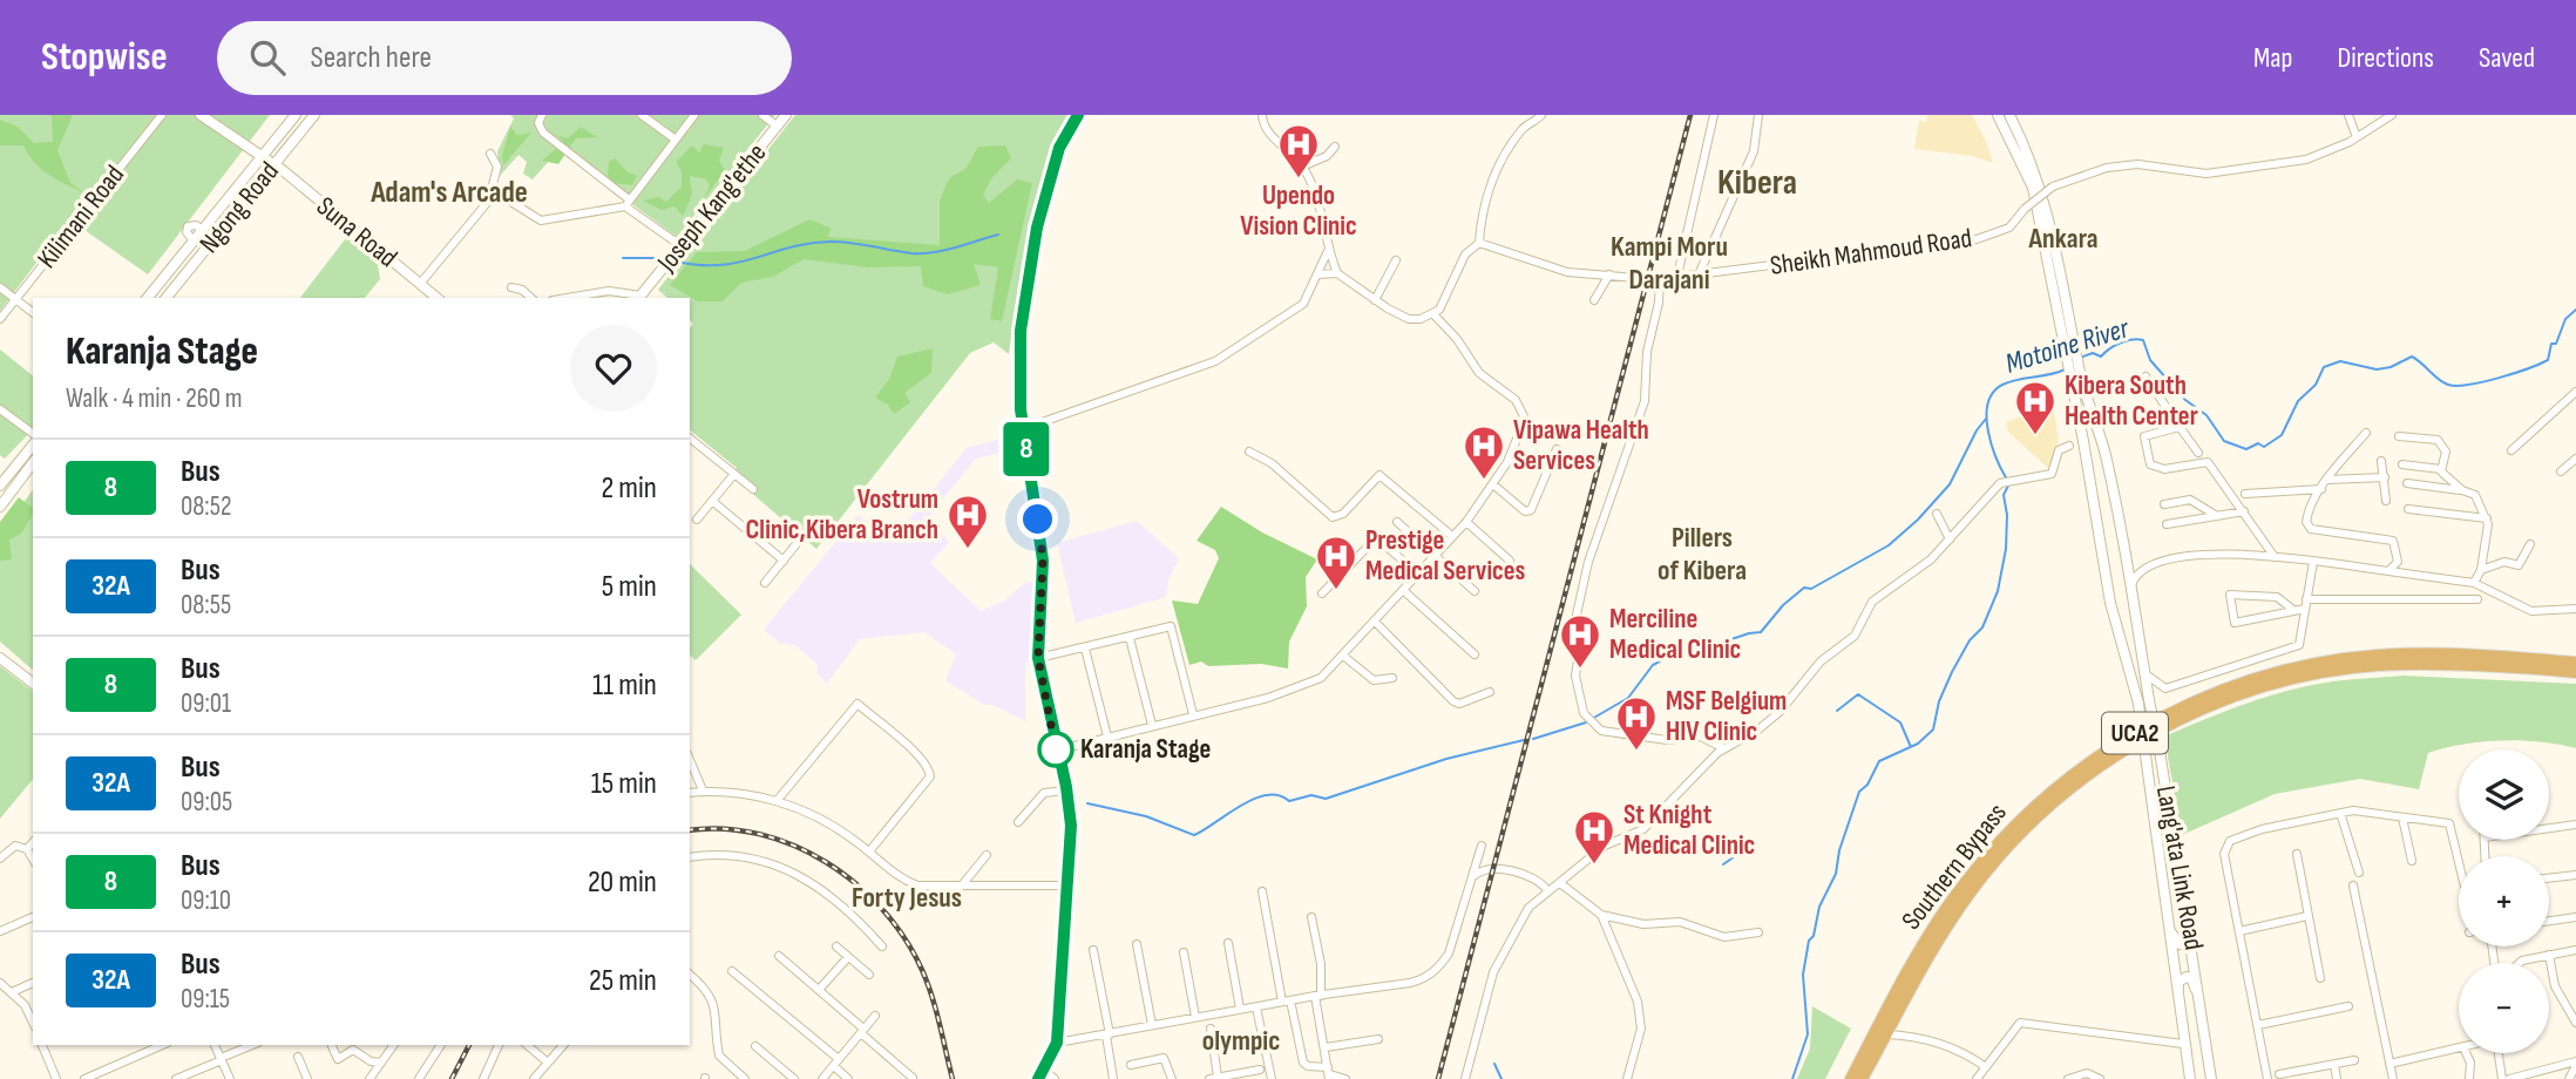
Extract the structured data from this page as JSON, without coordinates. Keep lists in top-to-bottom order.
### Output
{
  "streets": {
    "highway": ["UCA2", "Southern Bypass"],
    "main road": [
      "Ngong Road",
      "Joseph Kang'ethe",
      "Suna Road",
      "Lang'ata Link Road"
    ],
    "street": ["Kilimani Road", "Sheikh Mahmoud Road"]
  },
  "crossings": [
    ["Ngong Road", "Suna Road"]
  ],
  "districts": [
    "Kibera",
    "Adam's Arcade",
    "Ankara",
    "Kampi Moru Darajani",
    "Pillers of Kibera",
    "Forty Jesus",
    "olympic"
  ],
  "water": ["Motoine River"],
  "places": {
    "hospital": [
      "Upendo Vision Clinic",
      "Kibera South Health Center",
      "Vipawa Health Services",
      "Vostrum Clinic,Kibera Branch",
      "Prestige Medical Services",
      "Merciline Medical Clinic",
      "MSF Belgium HIV Clinic",
      "St Knight Medical Clinic"
    ],
    "other": ["Karanja Stage"]
  },
  "lines": ["bus line 8"],
  "page": {
    "header": "Stopwise",
    "search": "Search here",
    "nav": ["Map", "Directions", "Saved"],
    "on_map": "8",
    "heading": ["Karanja Stage", "Walk · 4 min · 260 m"],
    "list": [
      {
        "mark": "8",
        "name": "Bus",
        "note": "08:52",
        "value": "2 min"
      },
      {
        "mark": "32A",
        "name": "Bus",
        "note": "08:55",
        "value": "5 min"
      },
      {
        "mark": "8",
        "name": "Bus",
        "note": "09:01",
        "value": "11 min"
      },
      {
        "mark": "32A",
        "name": "Bus",
        "note": "09:05",
        "value": "15 min"
      },
      {
        "mark": "8",
        "name": "Bus",
        "note": "09:10",
        "value": "20 min"
      },
      {
        "mark": "32A",
        "name": "Bus",
        "note": "09:15",
        "value": "25 min"
      }
    ],
    "map_buttons": ["+", "−"]
  }
}
